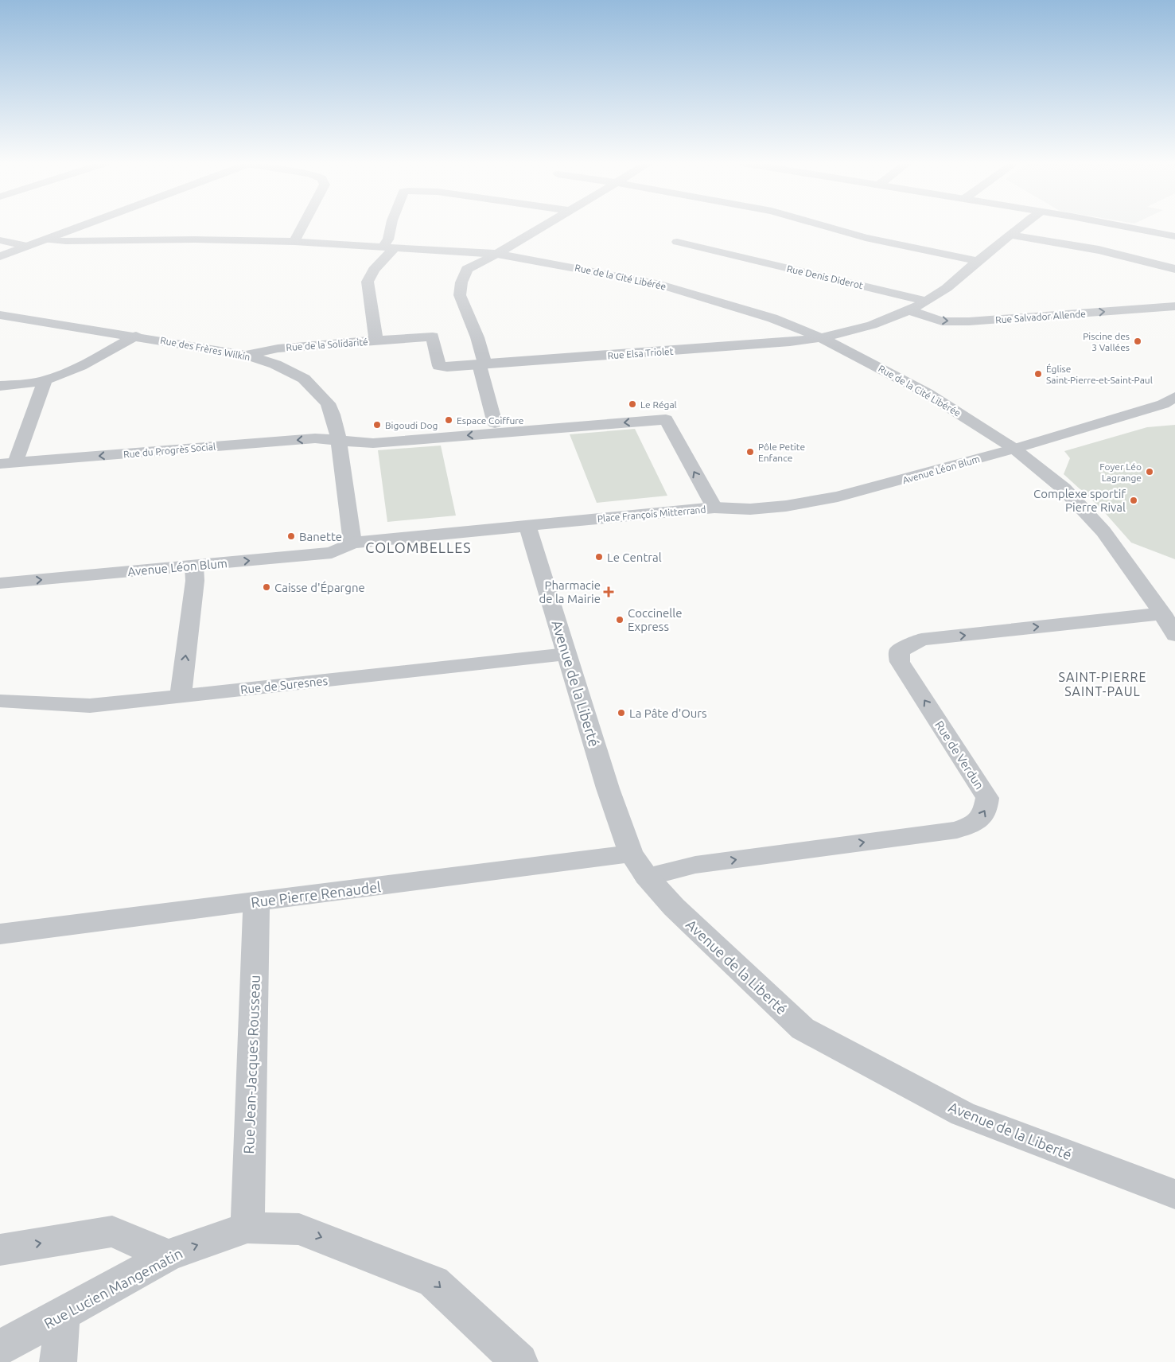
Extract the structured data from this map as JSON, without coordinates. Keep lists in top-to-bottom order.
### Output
{
  "streets": {
    "street": [
      "Rue de la Cité Libérée",
      "Rue Denis Diderot",
      "Rue Salvador Allende",
      "Rue de la Solidarité",
      "Rue des Frères Wilkin",
      "Rue Elsa Triolet",
      "Rue du Progrès Social",
      "Avenue Léon Blum",
      "Place François Mitterrand",
      "Avenue de la Liberté",
      "Rue de Suresnes",
      "Rue de Verdun",
      "Rue Pierre Renaudel",
      "Rue Jean-Jacques Rousseau",
      "Rue Lucien Mangematin"
    ]
  },
  "crossings": [
    ["Rue de la Cité Libérée", "Rue de la Solidarité"],
    ["Rue de la Cité Libérée", "Rue Elsa Triolet"],
    ["Rue de la Cité Libérée", "Avenue Léon Blum"],
    ["Rue de la Cité Libérée", "Rue de Verdun"],
    ["Rue de la Solidarité", "Rue des Frères Wilkin"],
    ["Rue de la Solidarité", "Rue Elsa Triolet"],
    ["Rue des Frères Wilkin", "Rue du Progrès Social"],
    ["Rue des Frères Wilkin", "Avenue Léon Blum"],
    ["Rue des Frères Wilkin", "Place François Mitterrand"],
    ["Rue du Progrès Social", "Place François Mitterrand"],
    ["Avenue Léon Blum", "Place François Mitterrand"],
    ["Place François Mitterrand", "Avenue de la Liberté"],
    ["Avenue de la Liberté", "Rue de Suresnes"],
    ["Avenue de la Liberté", "Rue de Verdun"],
    ["Avenue de la Liberté", "Rue Pierre Renaudel"],
    ["Rue de Verdun", "Rue Pierre Renaudel"],
    ["Rue Pierre Renaudel", "Rue Jean-Jacques Rousseau"],
    ["Rue Jean-Jacques Rousseau", "Rue Lucien Mangematin"]
  ],
  "one_way": ["Avenue Léon Blum", "Rue Lucien Mangematin"],
  "districts": ["COLOMBELLES", "SAINT-PIERRE SAINT-PAUL"],
  "places": {
    "other": [
      "Piscine des 3 Vallées",
      "Église Saint-Pierre-et-Saint-Paul",
      "Le Régal",
      "Espace Coiffure",
      "Bigoudi Dog",
      "Pôle Petite Enfance",
      "Foyer Léo Lagrange",
      "Complexe sportif Pierre Rival",
      "Banette",
      "Le Central",
      "Caisse d'Épargne",
      "Coccinelle Express",
      "La Pâte d'Ours"
    ],
    "health": ["Pharmacie de la Mairie"]
  }
}
